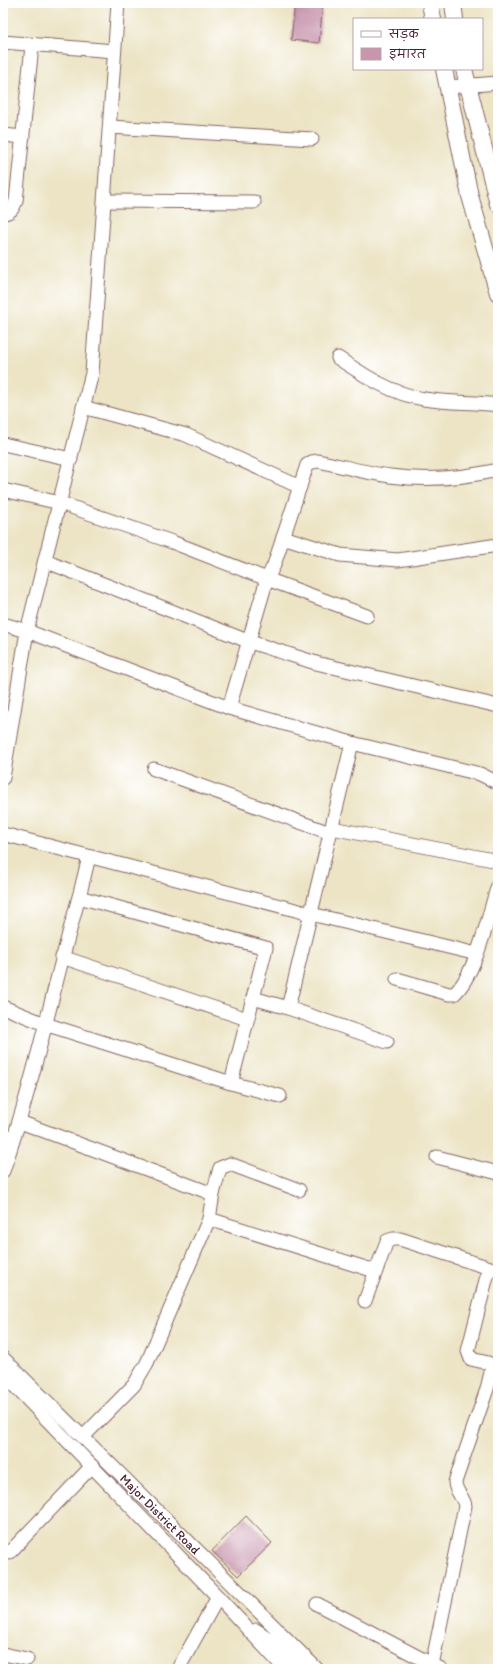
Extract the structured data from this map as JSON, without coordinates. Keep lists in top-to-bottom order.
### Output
{
  "streets": {
    "street": ["Major District Road"]
  },
  "legend": ["सड़क", "इमारत"]
}
